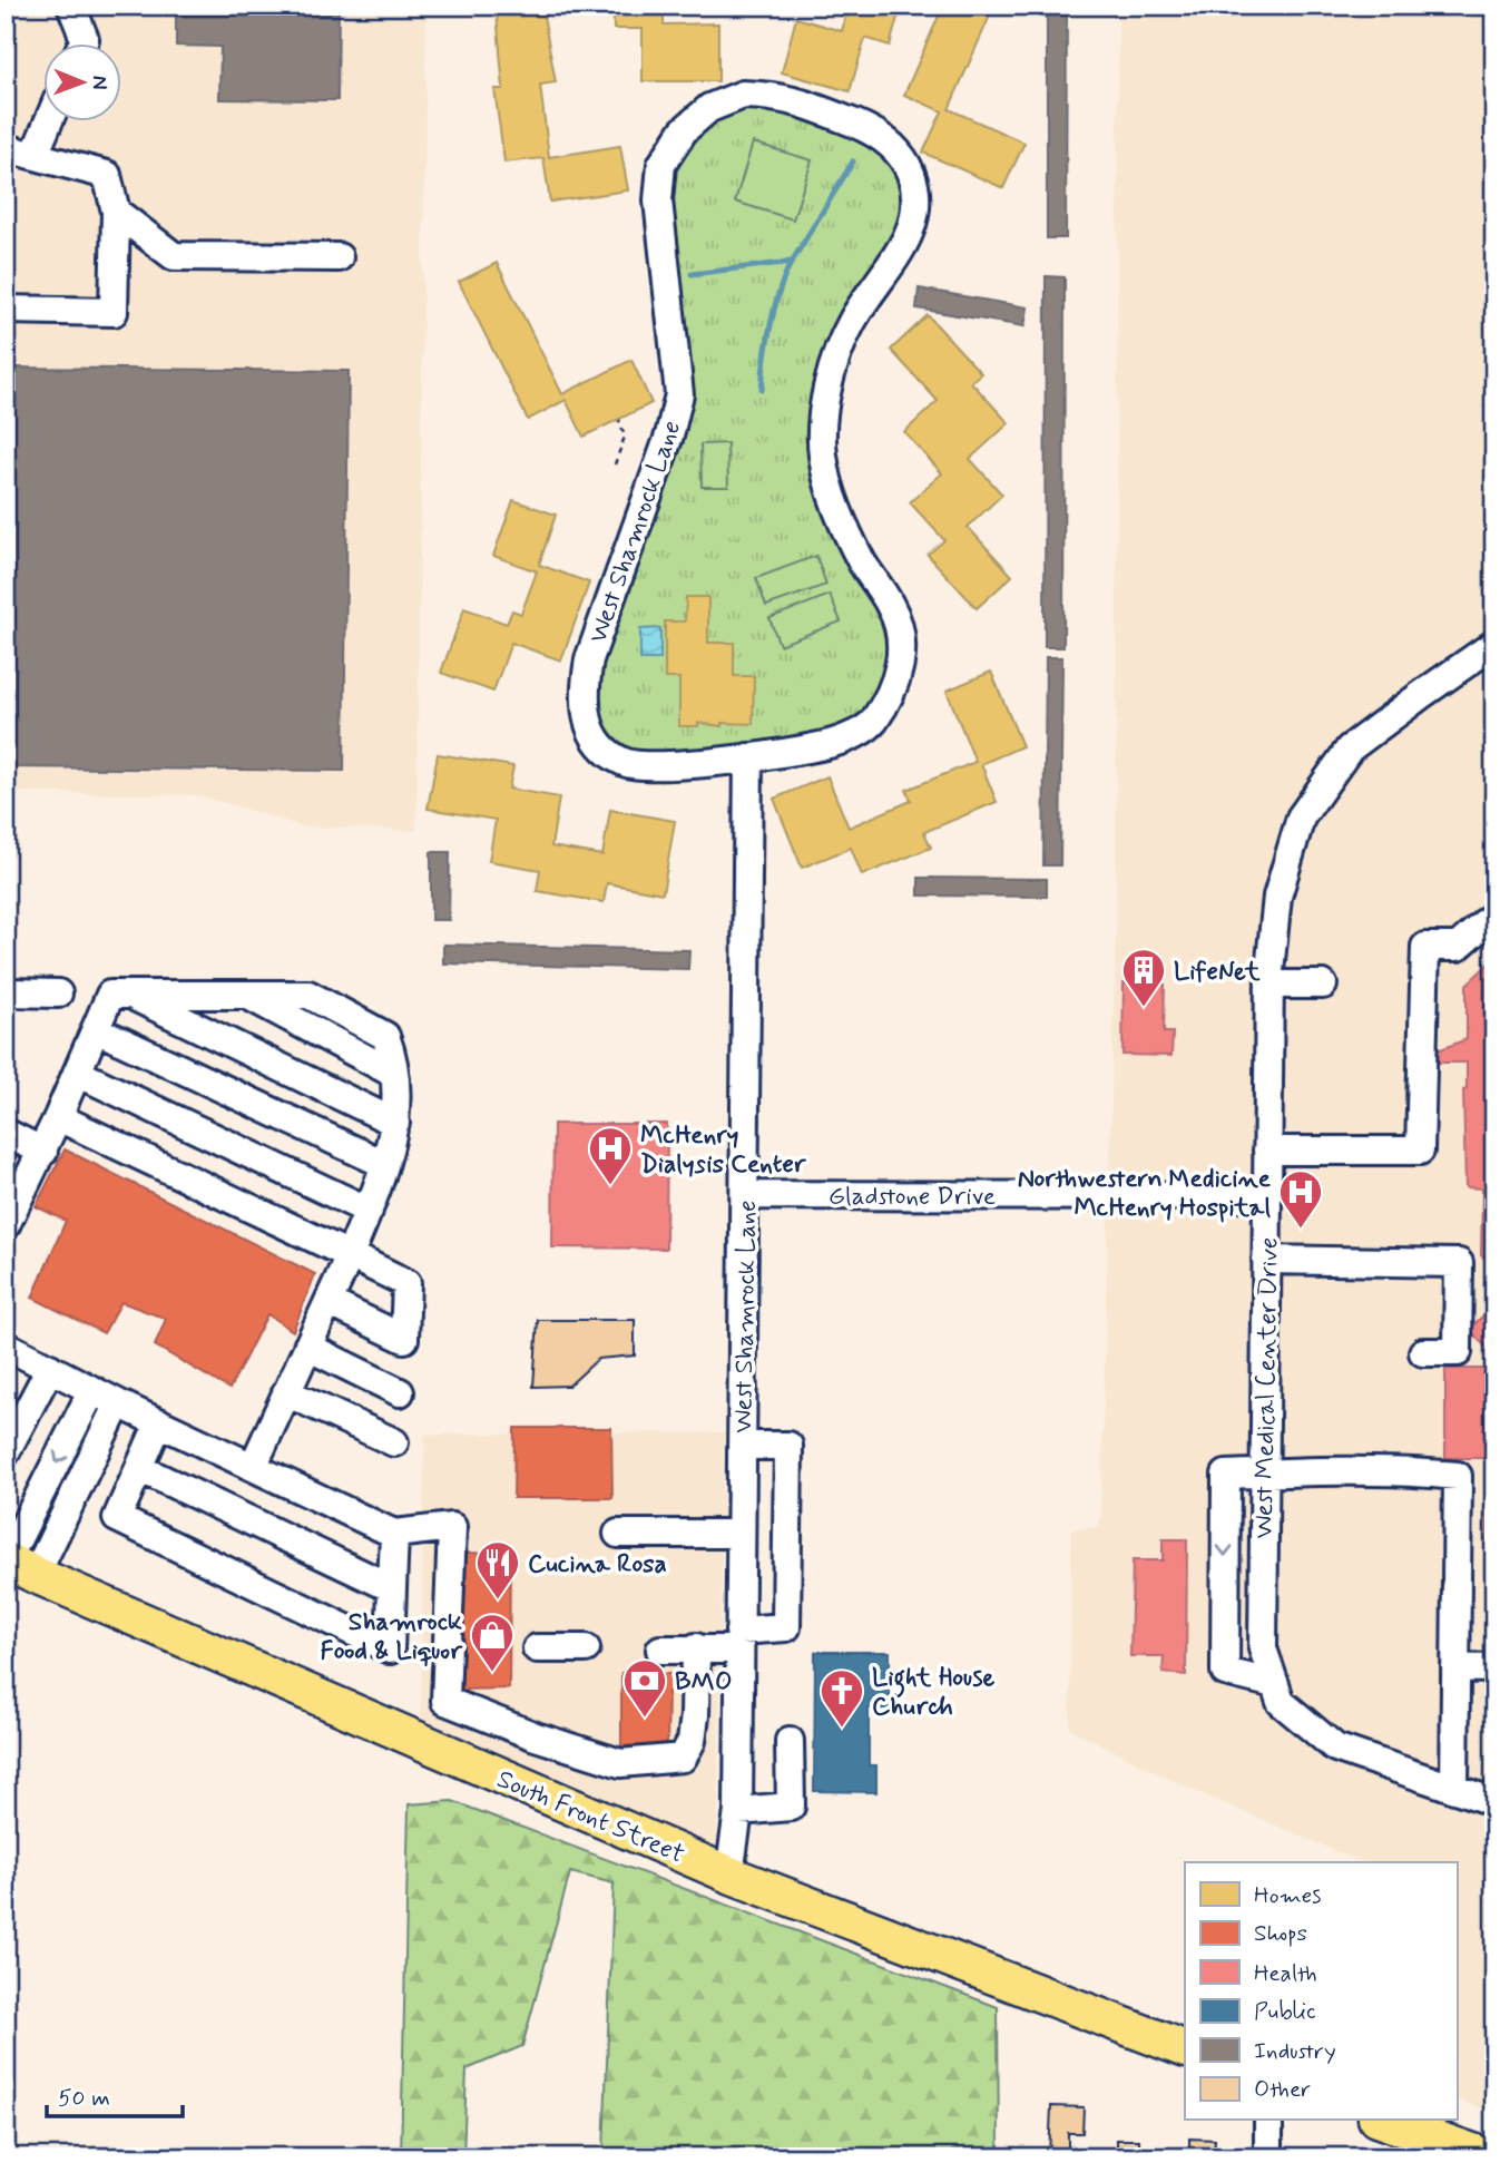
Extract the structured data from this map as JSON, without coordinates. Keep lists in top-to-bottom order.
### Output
{
  "streets": {
    "main road": ["South Front Street"],
    "street": ["West Shamrock Lane", "Gladstone Drive", "West Medical Center Drive"]
  },
  "crossings": [
    ["West Shamrock Lane", "Gladstone Drive"],
    ["West Shamrock Lane", "South Front Street"],
    ["Gladstone Drive", "West Medical Center Drive"]
  ],
  "places": {
    "building": ["LifeNet"],
    "hospital": ["McHenry Dialysis Center", "Northwestern Medicine McHenry Hospital"],
    "restaurant": ["Cucina Rosa"],
    "shop": ["Shamrock Food & Liquor"],
    "bank": ["BMO"],
    "church": ["Light House Church"]
  },
  "legend": [
    "Homes",
    "Shops",
    "Health",
    "Public",
    "Industry",
    "Other"
  ],
  "scale_bar": "50 m",
  "north": "right"
}
